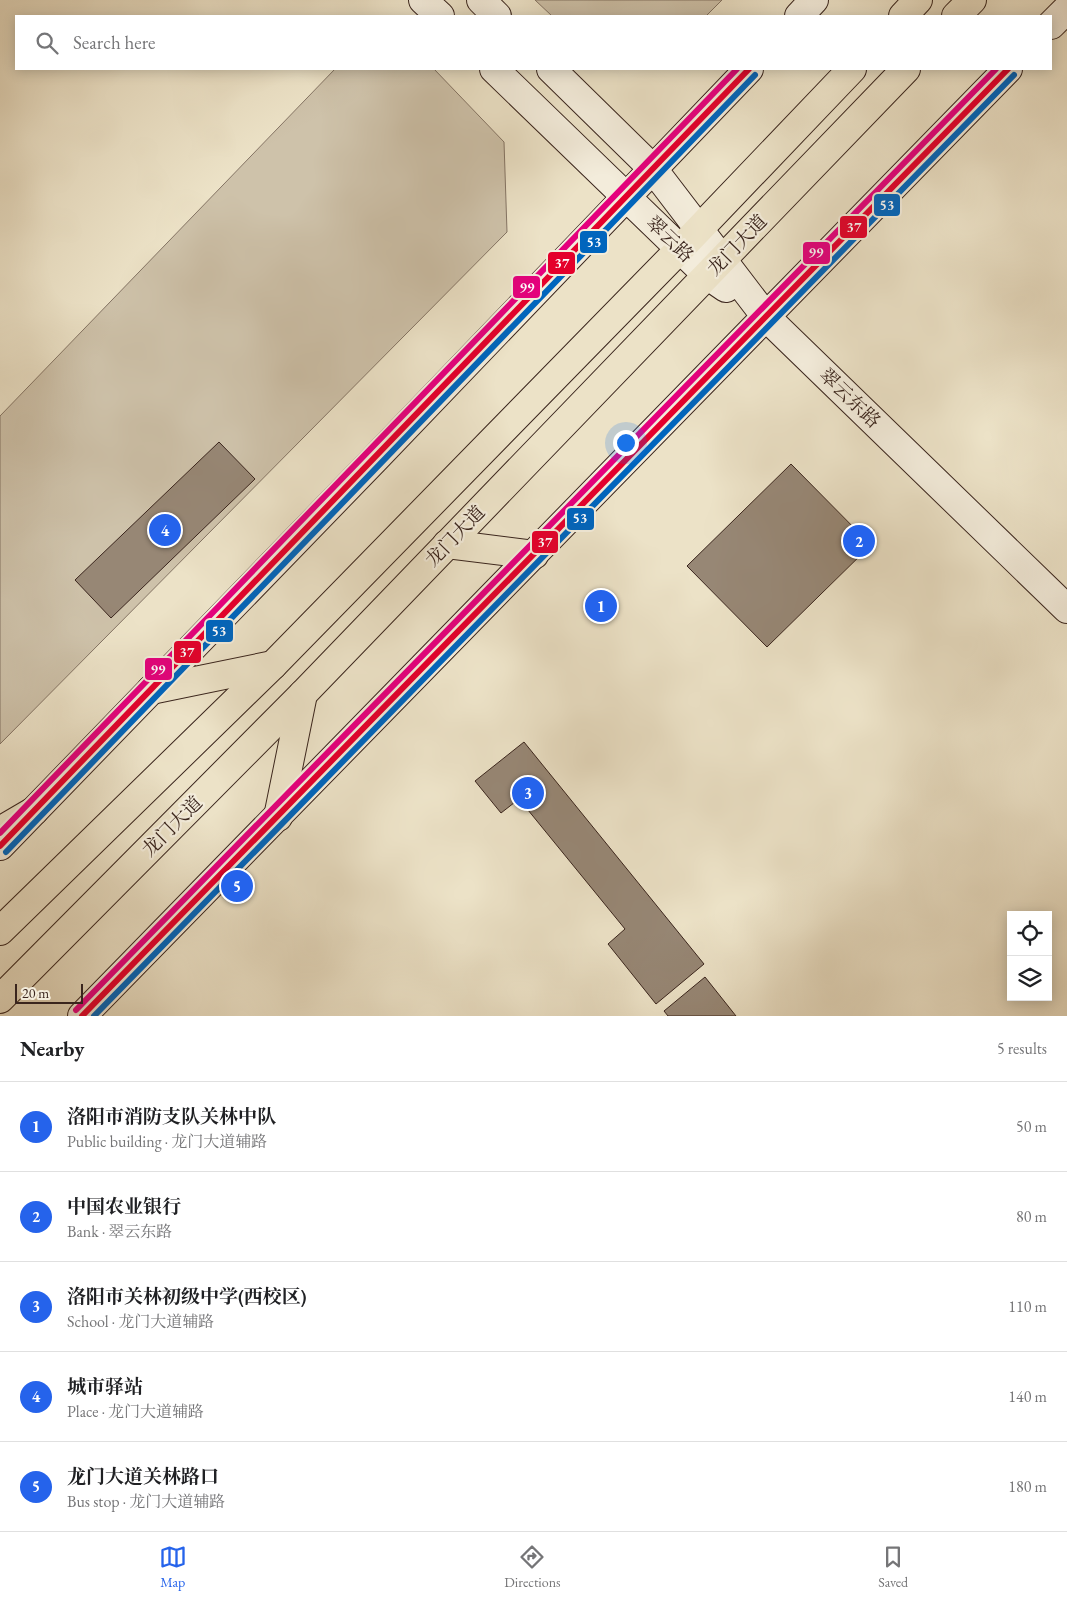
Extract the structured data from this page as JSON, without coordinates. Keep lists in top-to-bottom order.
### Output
{
  "streets": {
    "main road": ["翠云路", "龙门大道", "翠云东路"]
  },
  "crossings": [
    ["翠云路", "龙门大道"],
    ["翠云路", "翠云东路"]
  ],
  "lines": ["transit line 37", "transit line 99", "transit line 53"],
  "scale_bar": "20 m",
  "page": {
    "search": "Search here",
    "pins": [
      "4",
      "2",
      "1",
      "3",
      "5"
    ],
    "scale": "20 m",
    "heading": ["Nearby", "5 results"],
    "list": [
      {
        "mark": "1",
        "name": "洛阳市消防支队关林中队",
        "note": "Public building · 龙门大道辅路",
        "value": "50 m"
      },
      {
        "mark": "2",
        "name": "中国农业银行",
        "note": "Bank · 翠云东路",
        "value": "80 m"
      },
      {
        "mark": "3",
        "name": "洛阳市关林初级中学(西校区)",
        "note": "School · 龙门大道辅路",
        "value": "110 m"
      },
      {
        "mark": "4",
        "name": "城市驿站",
        "note": "Place · 龙门大道辅路",
        "value": "140 m"
      },
      {
        "mark": "5",
        "name": "龙门大道关林路口",
        "note": "Bus stop · 龙门大道辅路",
        "value": "180 m"
      }
    ],
    "nav": ["Map", "Directions", "Saved"]
  }
}
